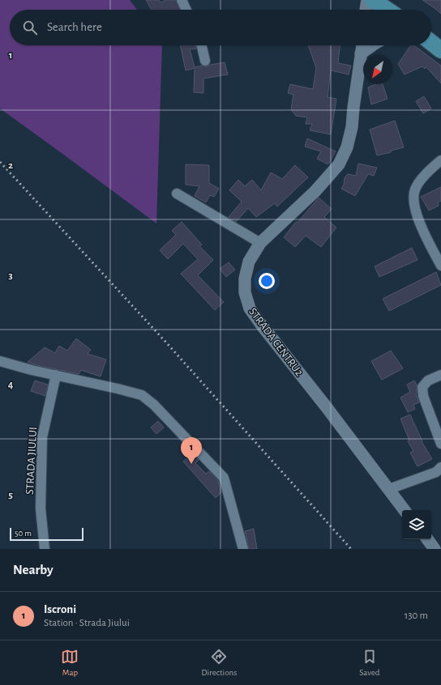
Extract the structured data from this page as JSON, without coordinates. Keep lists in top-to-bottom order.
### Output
{
  "streets": {
    "street": ["STRADA CENTRU2", "STRADA JIULUI"]
  },
  "scale_bar": "50 m",
  "north": "bottom left",
  "page": {
    "search": "Search here",
    "pins": "1",
    "scale": "50 m",
    "heading": "Nearby",
    "list": [
      {
        "mark": "1",
        "name": "Iscroni",
        "note": "Station · Strada Jiului",
        "value": "130 m"
      }
    ],
    "nav": ["Map", "Directions", "Saved"]
  },
  "grid": {
    "rows": [
      "1",
      "2",
      "3",
      "4",
      "5"
    ]
  }
}
